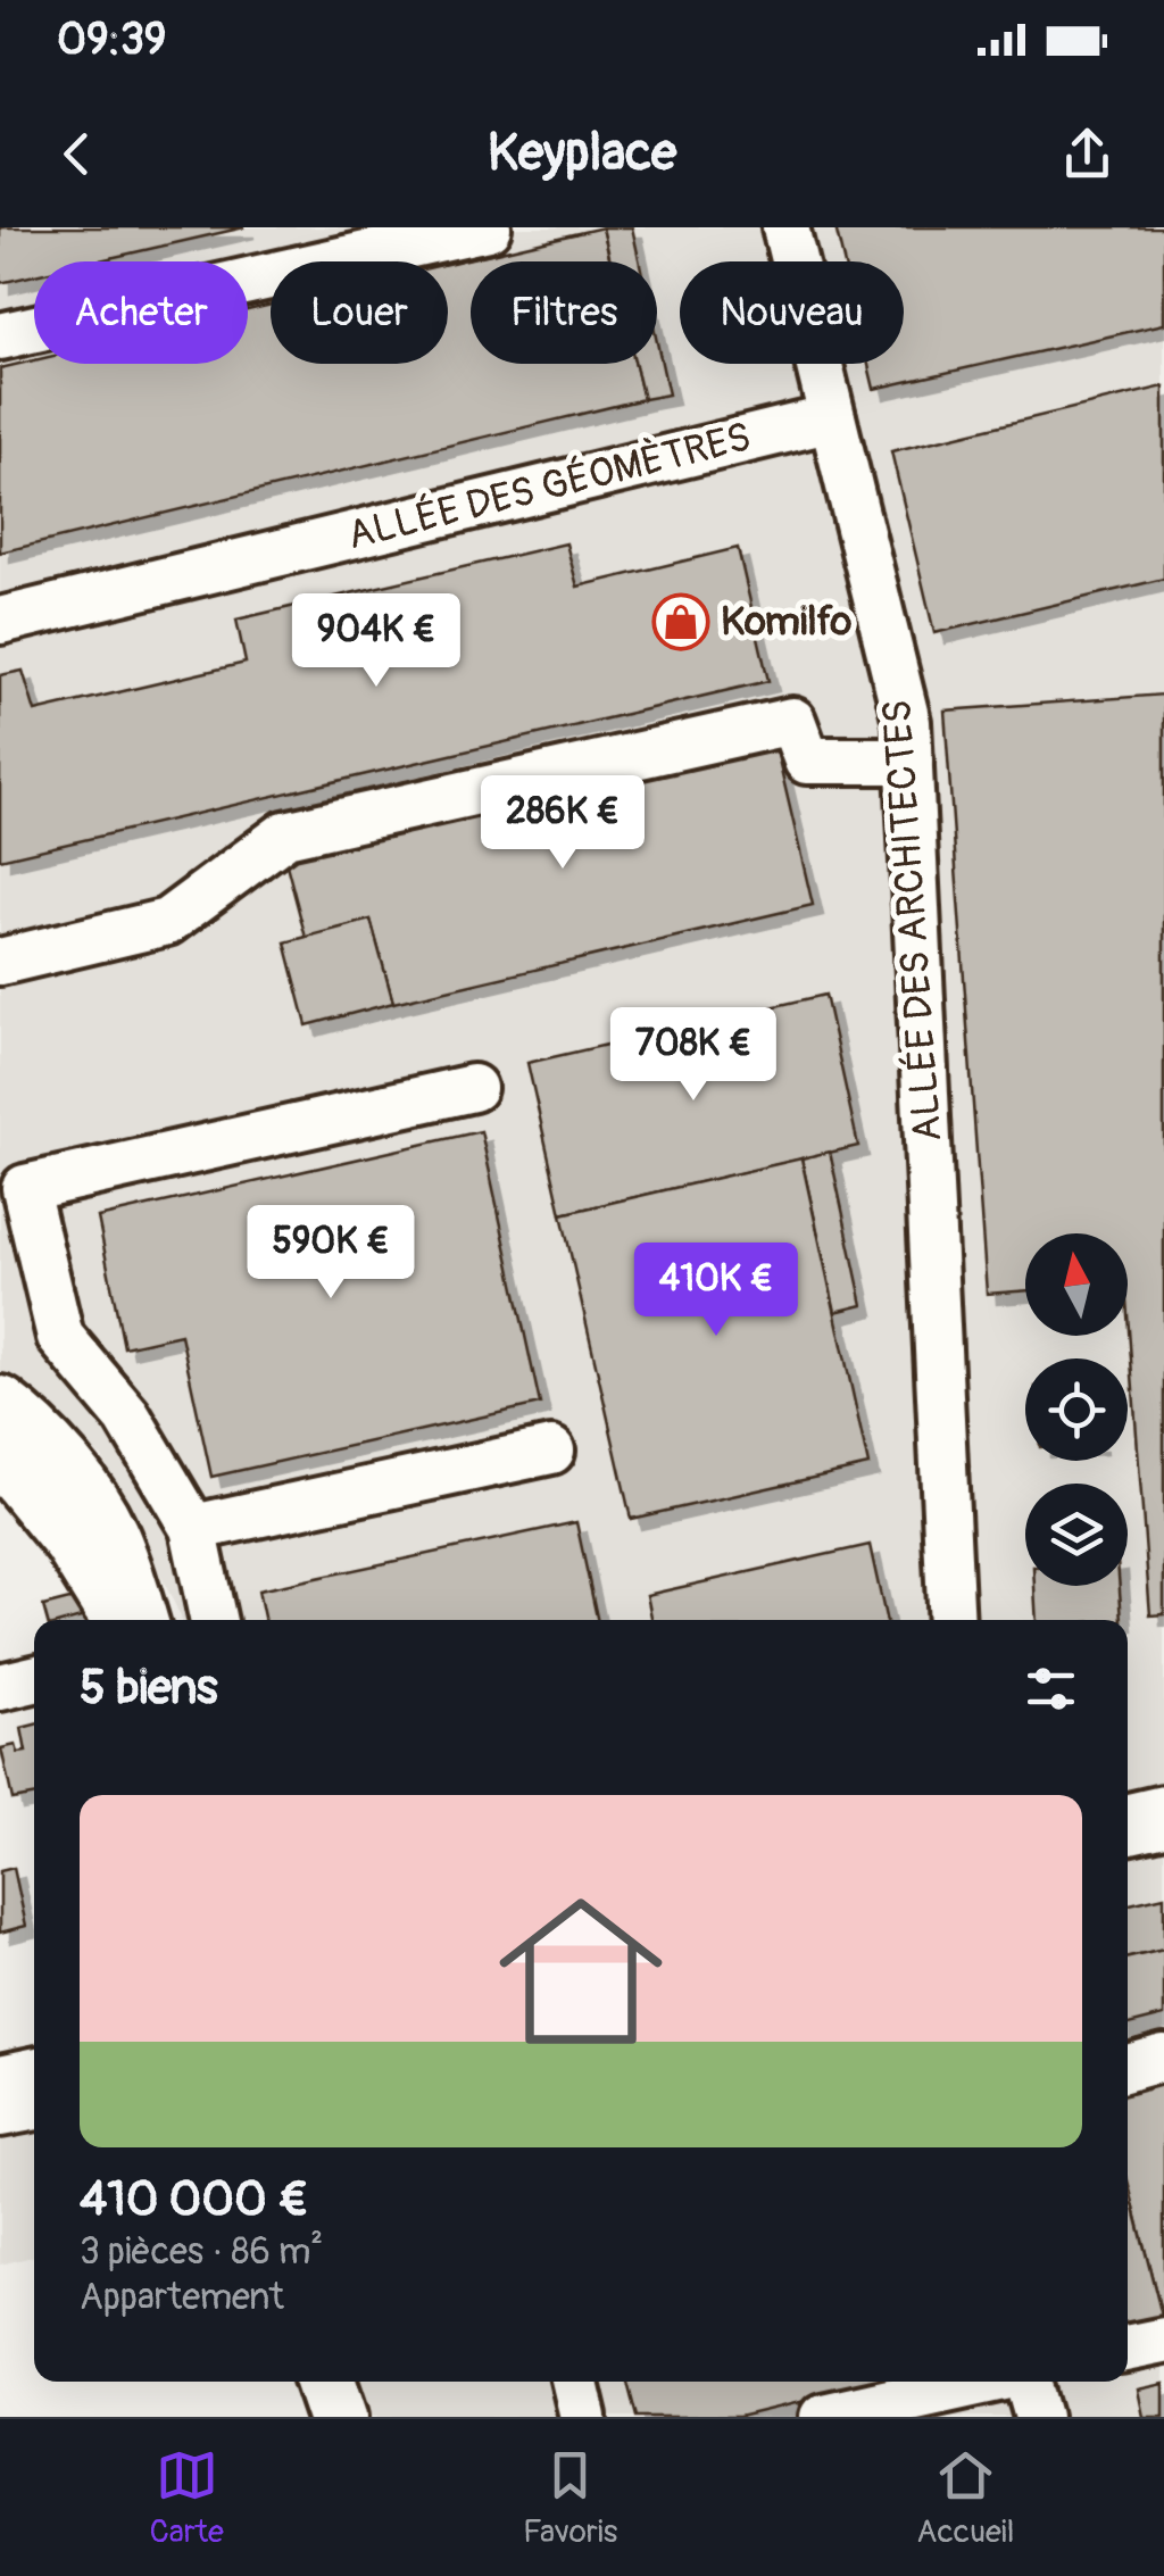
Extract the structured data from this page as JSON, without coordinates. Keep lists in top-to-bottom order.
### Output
{
  "streets": {
    "lane": ["ALLÉE DES GÉOMÈTRES", "ALLÉE DES ARCHITECTES"]
  },
  "crossings": [
    ["ALLÉE DES GÉOMÈTRES", "ALLÉE DES ARCHITECTES"]
  ],
  "places": {
    "shop": ["Komilfo"]
  },
  "north": "top",
  "page": {
    "status": "09:39",
    "header": "Keyplace",
    "chip": [
      "Acheter",
      "Louer",
      "Filtres",
      "Nouveau"
    ],
    "price": [
      "904K €",
      "286K €",
      "708K €",
      "590K €",
      "410K €"
    ],
    "heading": "5 biens",
    "list": [
      {
        "name": "410 000 €",
        "note": "3 pièces · 86 m² · Appartement"
      }
    ],
    "tabs": ["Carte", "Favoris", "Accueil"]
  }
}
